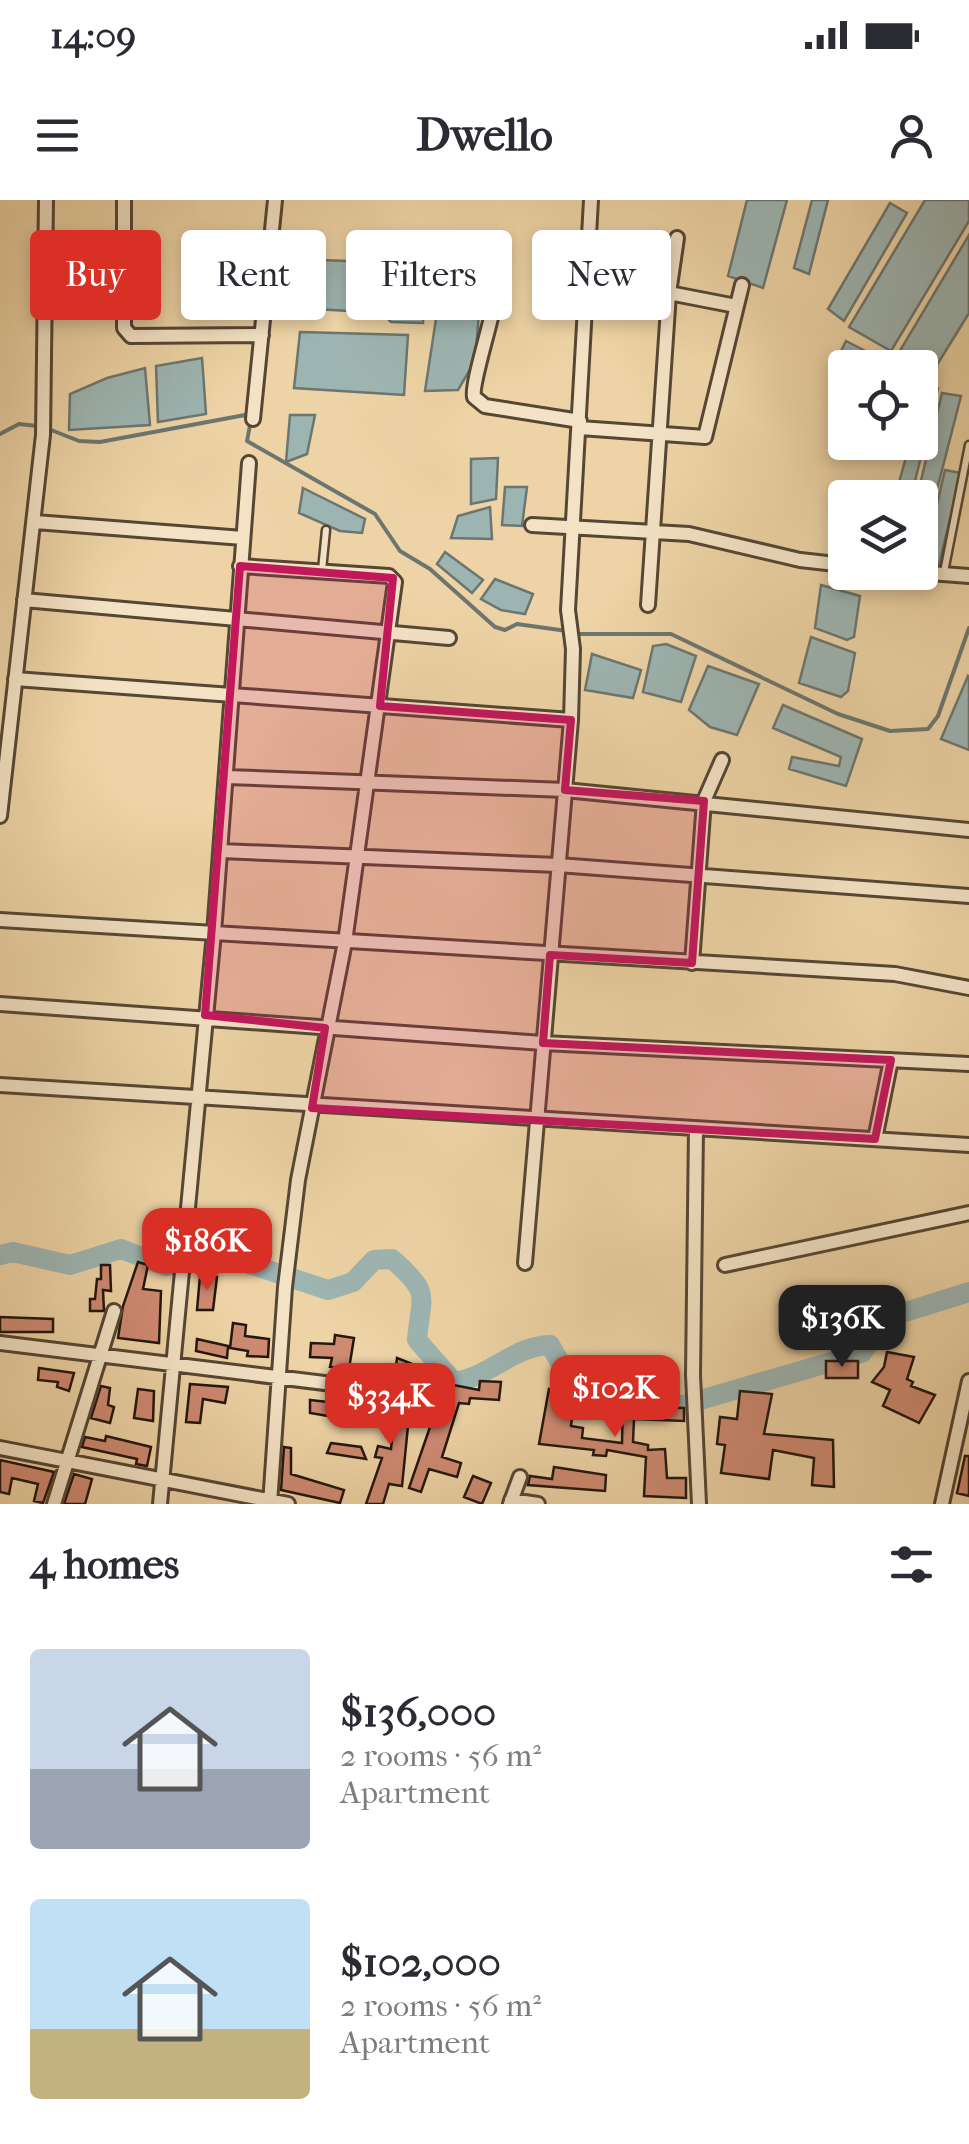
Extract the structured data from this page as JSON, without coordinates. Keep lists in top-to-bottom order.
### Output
{
  "page": {
    "status": "14:09",
    "header": "Dwello",
    "chip": [
      "Buy",
      "Rent",
      "Filters",
      "New"
    ],
    "price": [
      "$186K",
      "$136K",
      "$102K",
      "$334K"
    ],
    "heading": "4 homes",
    "list": [
      {
        "name": "$136,000",
        "note": "2 rooms · 56 m² · Apartment"
      },
      {
        "name": "$102,000",
        "note": "2 rooms · 56 m² · Apartment"
      }
    ]
  }
}
